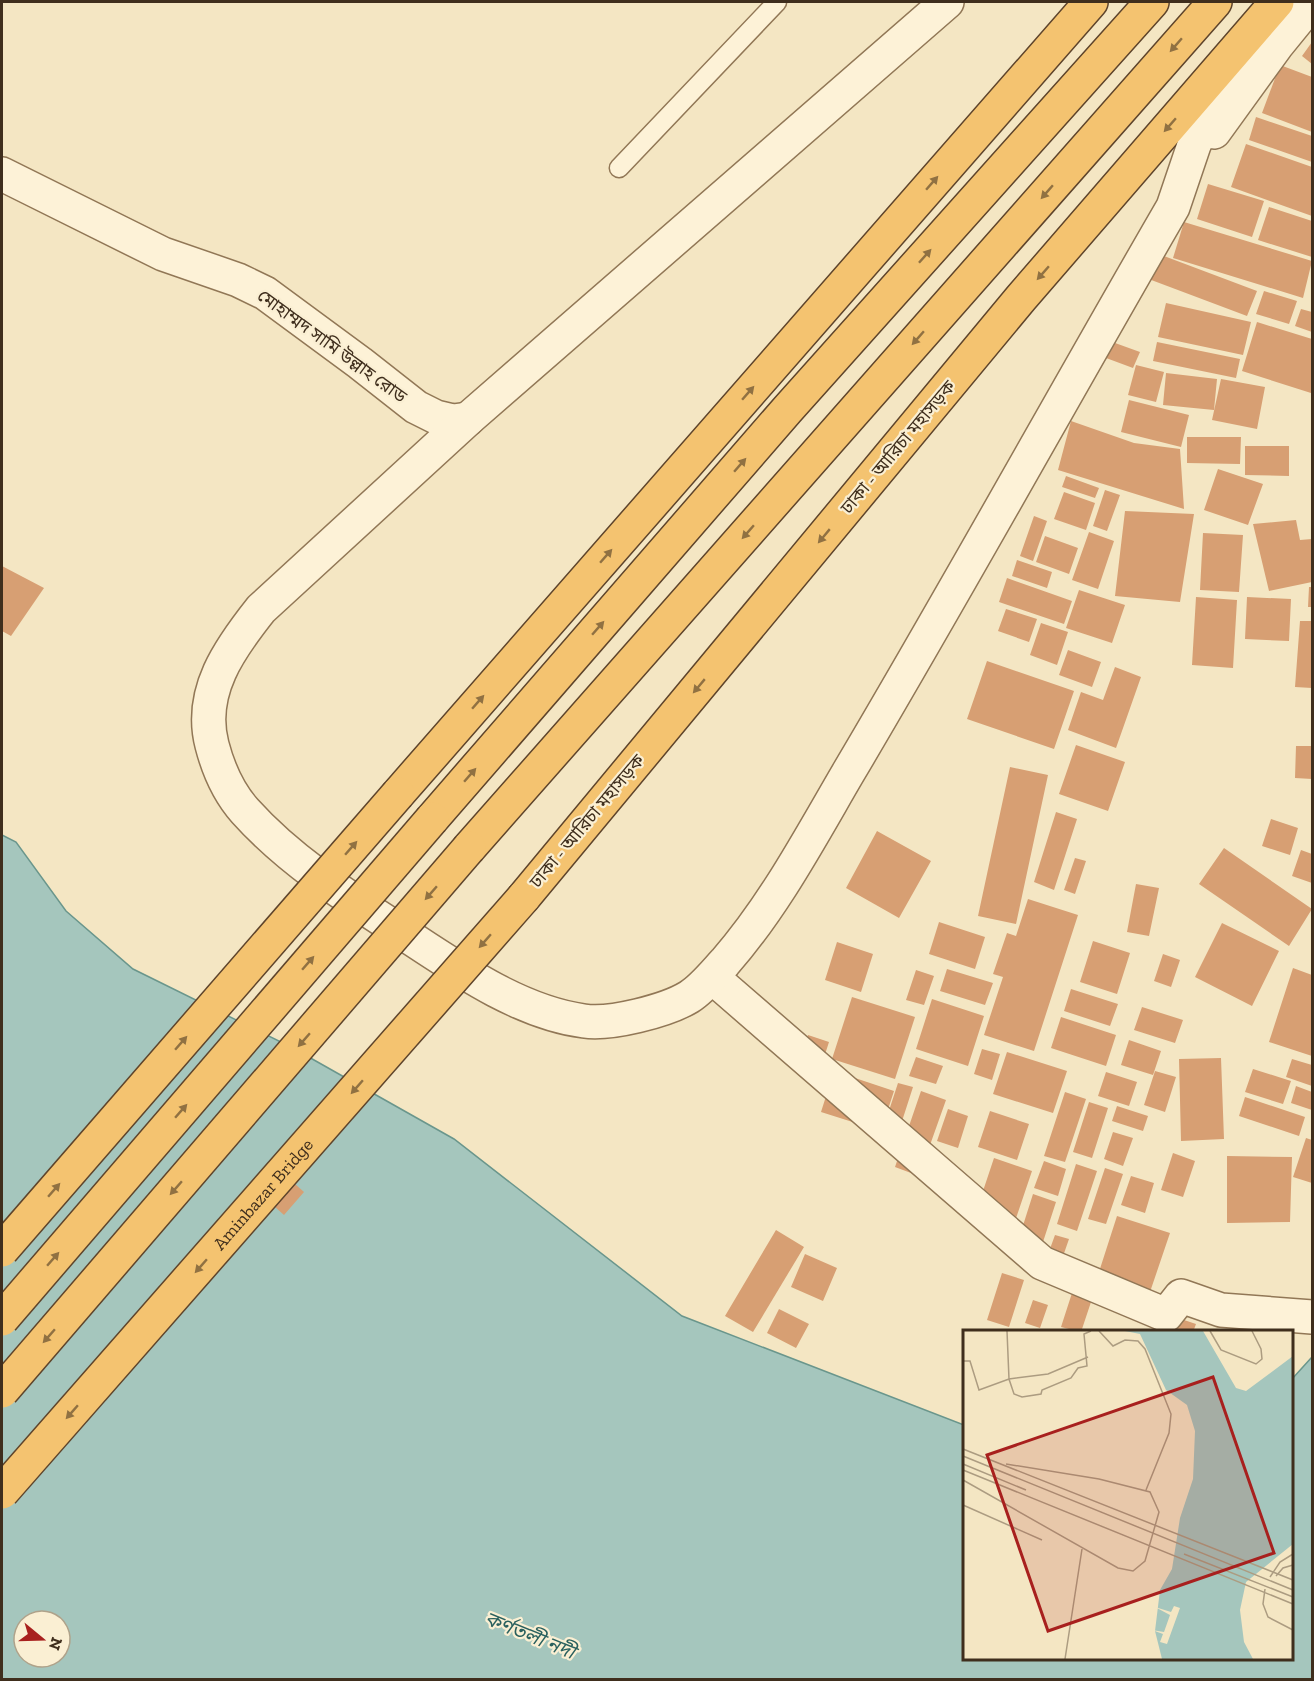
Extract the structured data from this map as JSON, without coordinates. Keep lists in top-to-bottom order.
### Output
{
  "streets": {
    "highway": ["ঢাকা - আরিচা মহাসড়ক", "Aminbazar Bridge"],
    "street": ["মোহাম্মদ সামি উল্লাহ রোড"]
  },
  "crossings": [
    ["ঢাকা - আরিচা মহাসড়ক", "Aminbazar Bridge"]
  ],
  "water": ["কর্ণতলী নদী"],
  "north": "right"
}
